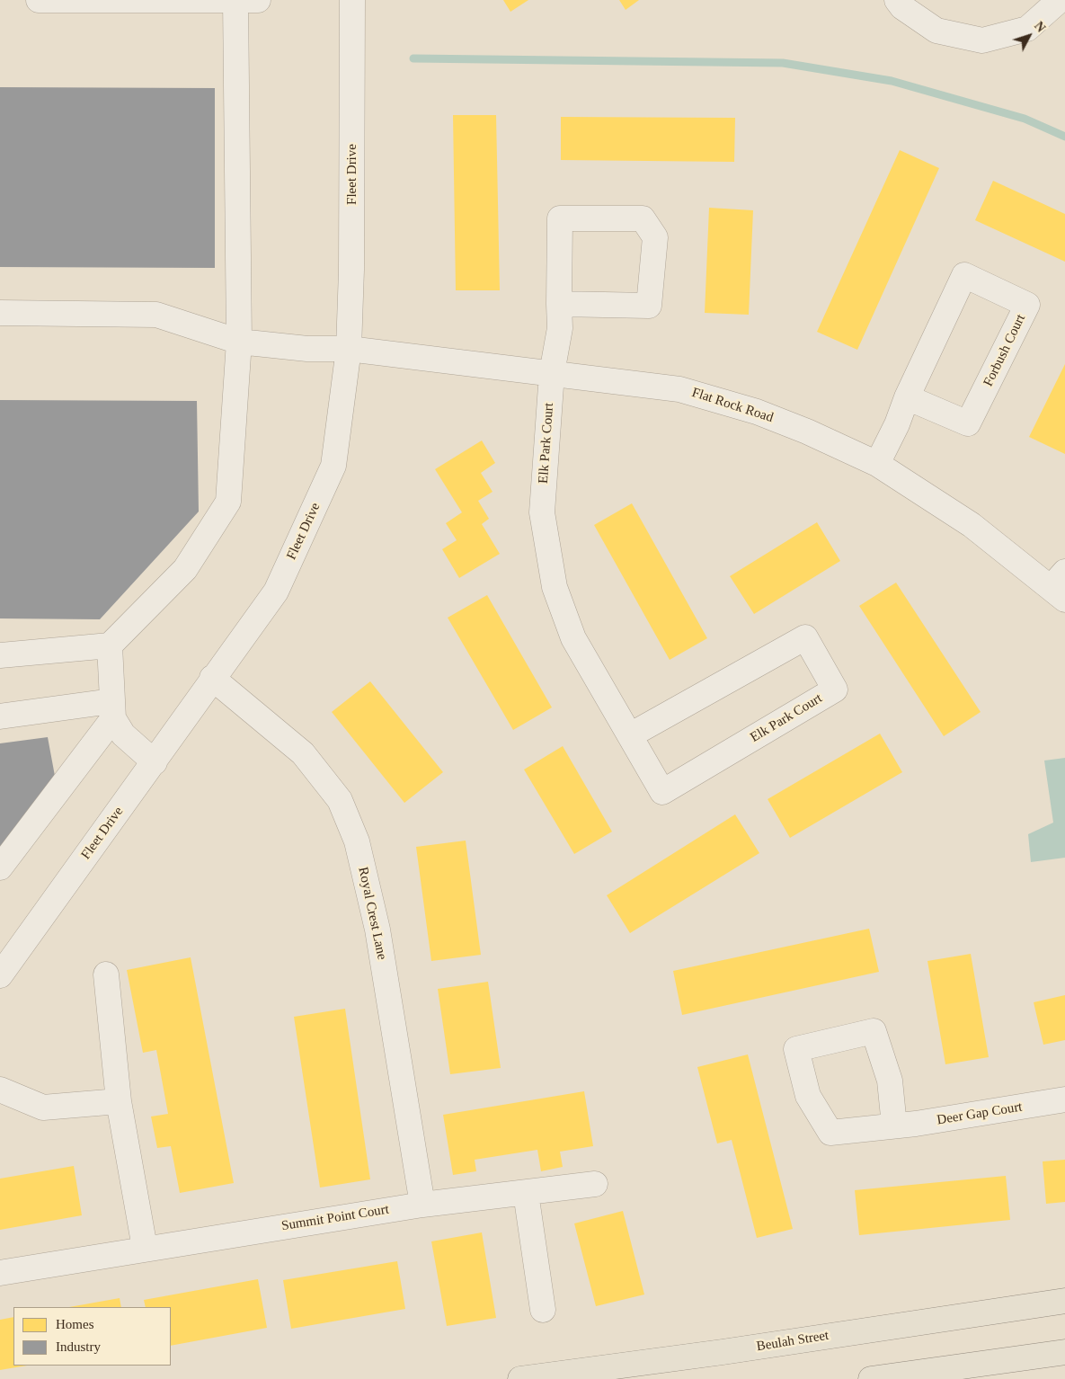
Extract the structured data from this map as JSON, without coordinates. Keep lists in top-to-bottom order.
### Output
{
  "streets": {
    "main road": ["Beulah Street"],
    "street": [
      "Fleet Drive",
      "Forbush Court",
      "Flat Rock Road",
      "Elk Park Court",
      "Royal Crest Lane",
      "Deer Gap Court",
      "Summit Point Court"
    ]
  },
  "crossings": [
    ["Fleet Drive", "Flat Rock Road"],
    ["Fleet Drive", "Royal Crest Lane"],
    ["Forbush Court", "Flat Rock Road"],
    ["Flat Rock Road", "Elk Park Court"],
    ["Royal Crest Lane", "Summit Point Court"]
  ],
  "legend": ["Homes", "Industry"],
  "north": "top right"
}
